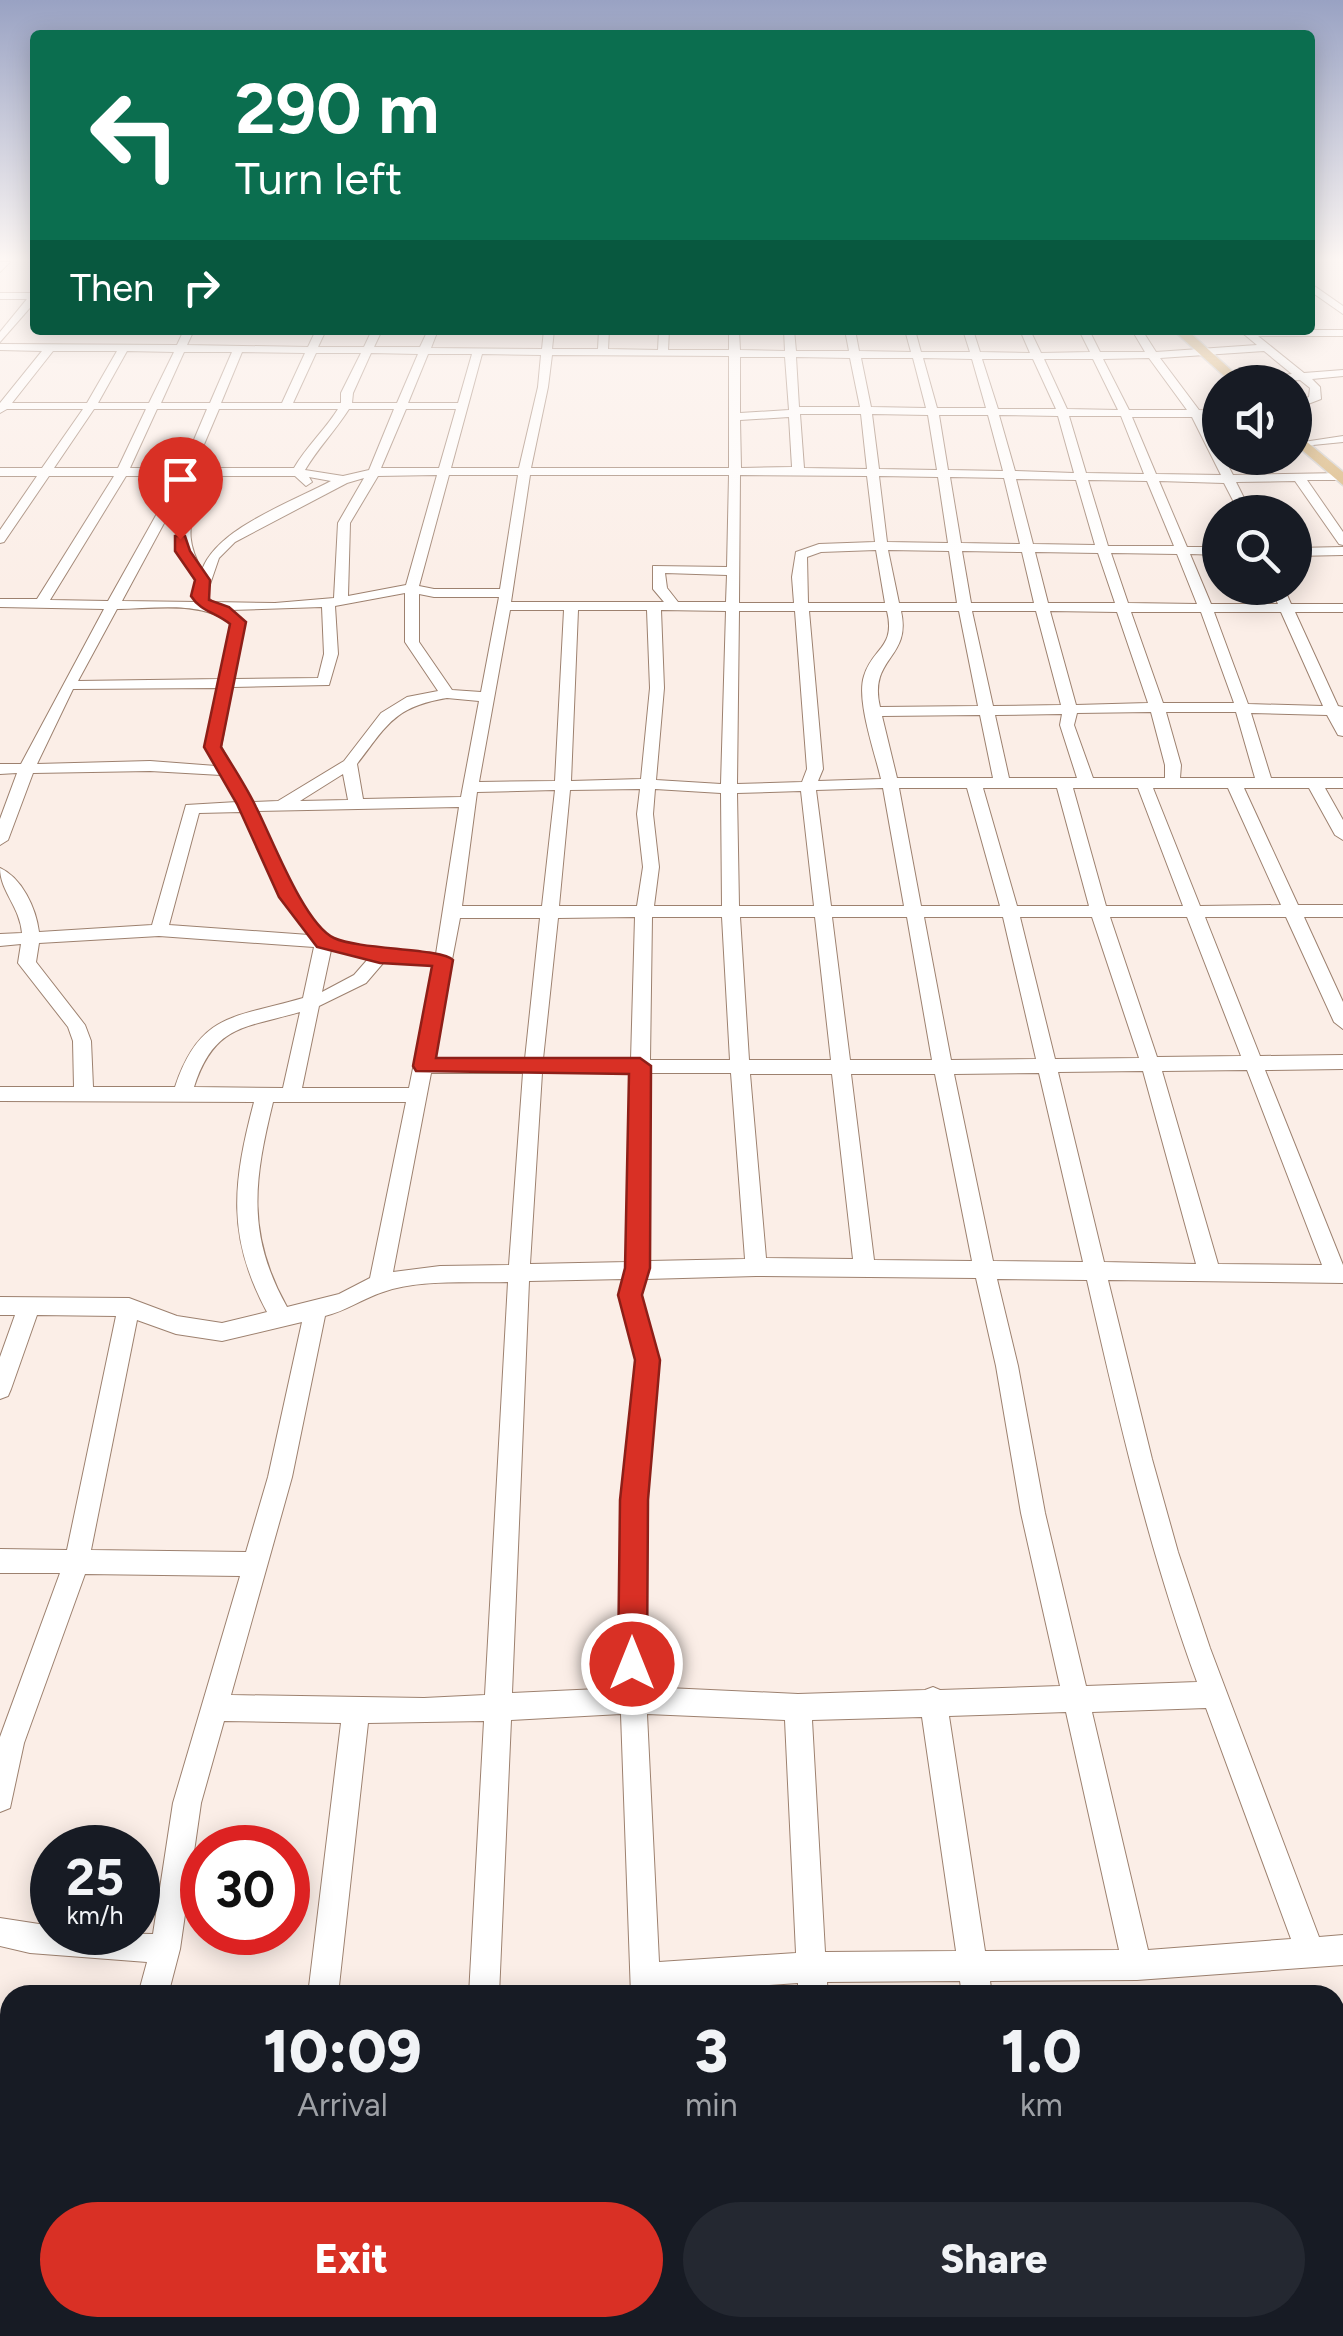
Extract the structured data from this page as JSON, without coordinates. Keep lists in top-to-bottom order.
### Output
{
  "page": {
    "turn": ["290 m", "Turn left"],
    "then": "Then",
    "speed": "25 km/h",
    "limit": "30",
    "eta": [
      "10:09",
      "Arrival",
      "3",
      "min",
      "1.0",
      "km"
    ],
    "buttons": ["Exit", "Share"]
  }
}
